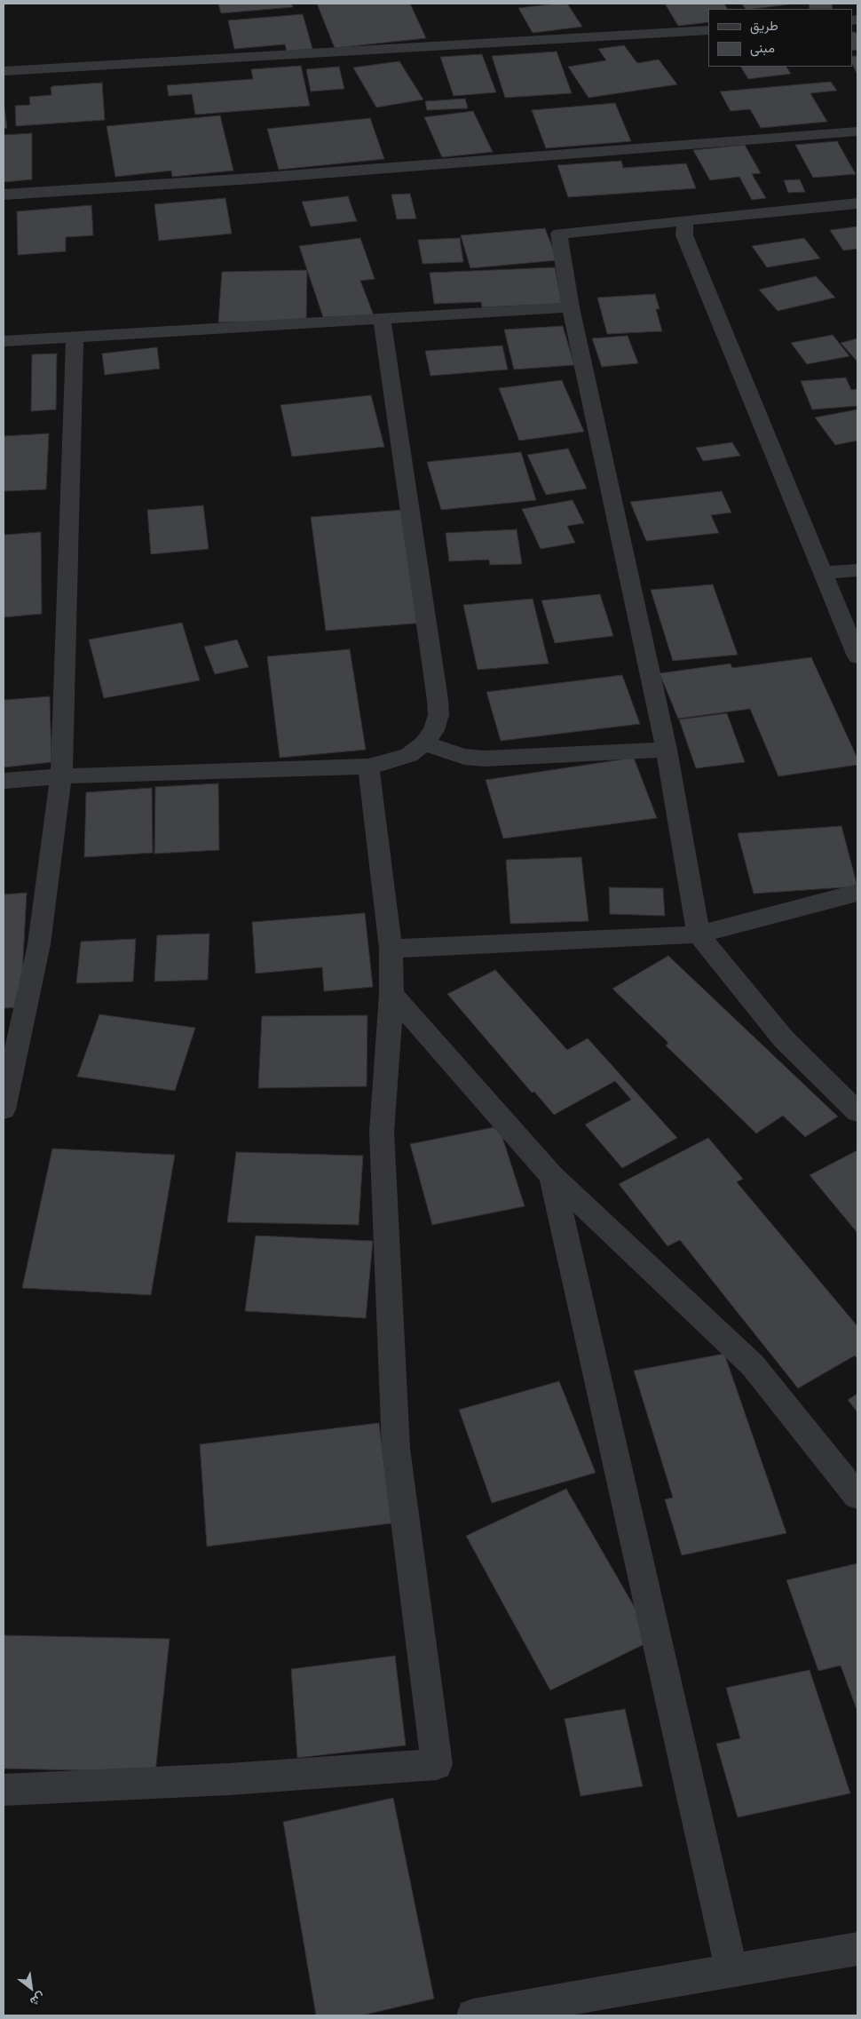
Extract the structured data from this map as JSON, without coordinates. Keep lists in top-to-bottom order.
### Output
{
  "legend": ["طريق", "مبنى"],
  "north": "bottom right"
}
